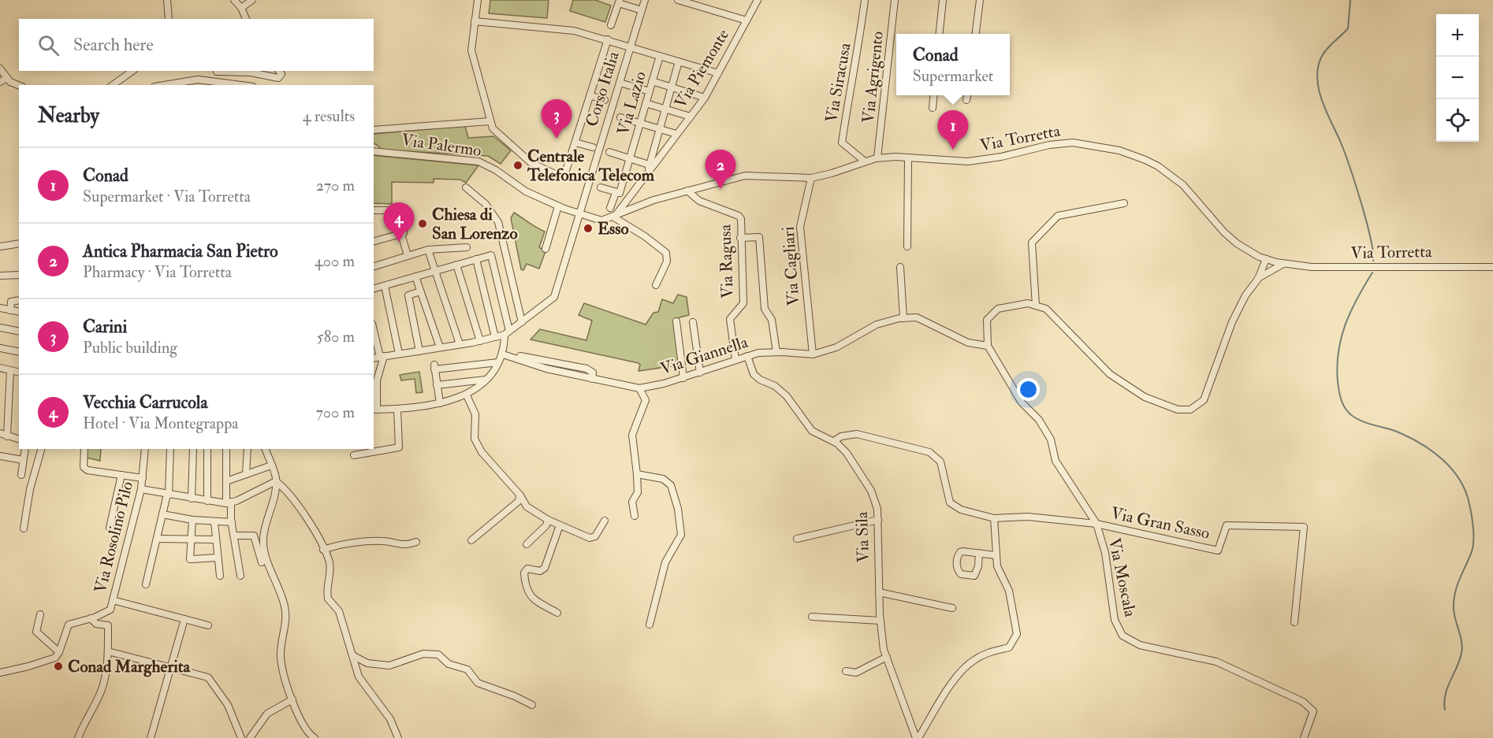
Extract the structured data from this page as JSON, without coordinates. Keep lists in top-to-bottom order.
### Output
{
  "streets": {
    "street": [
      "Via Piemonte",
      "Via Agrigento",
      "Via Siracusa",
      "Corso Italia",
      "Via Lazio",
      "Via Torretta",
      "Via Palermo",
      "Via Ragusa",
      "Via Cagliari",
      "Via Giannella",
      "Via Gran Sasso",
      "Via Rosolino Pilo",
      "Via Sila",
      "Via Moscala"
    ]
  },
  "crossings": [
    ["Via Piemonte", "Via Torretta"],
    ["Via Agrigento", "Via Torretta"],
    ["Via Siracusa", "Via Torretta"],
    ["Corso Italia", "Via Torretta"],
    ["Corso Italia", "Via Palermo"],
    ["Via Torretta", "Via Palermo"],
    ["Via Torretta", "Via Ragusa"],
    ["Via Torretta", "Via Cagliari"],
    ["Via Ragusa", "Via Giannella"],
    ["Via Cagliari", "Via Giannella"],
    ["Via Giannella", "Via Sila"],
    ["Via Giannella", "Via Moscala"],
    ["Via Gran Sasso", "Via Moscala"]
  ],
  "places": [
    "Centrale Telefonica Telecom",
    "Chiesa di San Lorenzo",
    "Esso",
    "Conad Margherita"
  ],
  "page": {
    "map_buttons": ["+", "−"],
    "search": "Search here",
    "popup": ["Conad", "Supermarket"],
    "heading": ["Nearby", "4 results"],
    "pins": [
      "3",
      "1",
      "2",
      "4"
    ],
    "list": [
      {
        "mark": "1",
        "name": "Conad",
        "note": "Supermarket · Via Torretta",
        "value": "270 m"
      },
      {
        "mark": "2",
        "name": "Antica Pharmacia San Pietro",
        "note": "Pharmacy · Via Torretta",
        "value": "400 m"
      },
      {
        "mark": "3",
        "name": "Carini",
        "note": "Public building",
        "value": "580 m"
      },
      {
        "mark": "4",
        "name": "Vecchia Carrucola",
        "note": "Hotel · Via Montegrappa",
        "value": "700 m"
      }
    ]
  }
}
